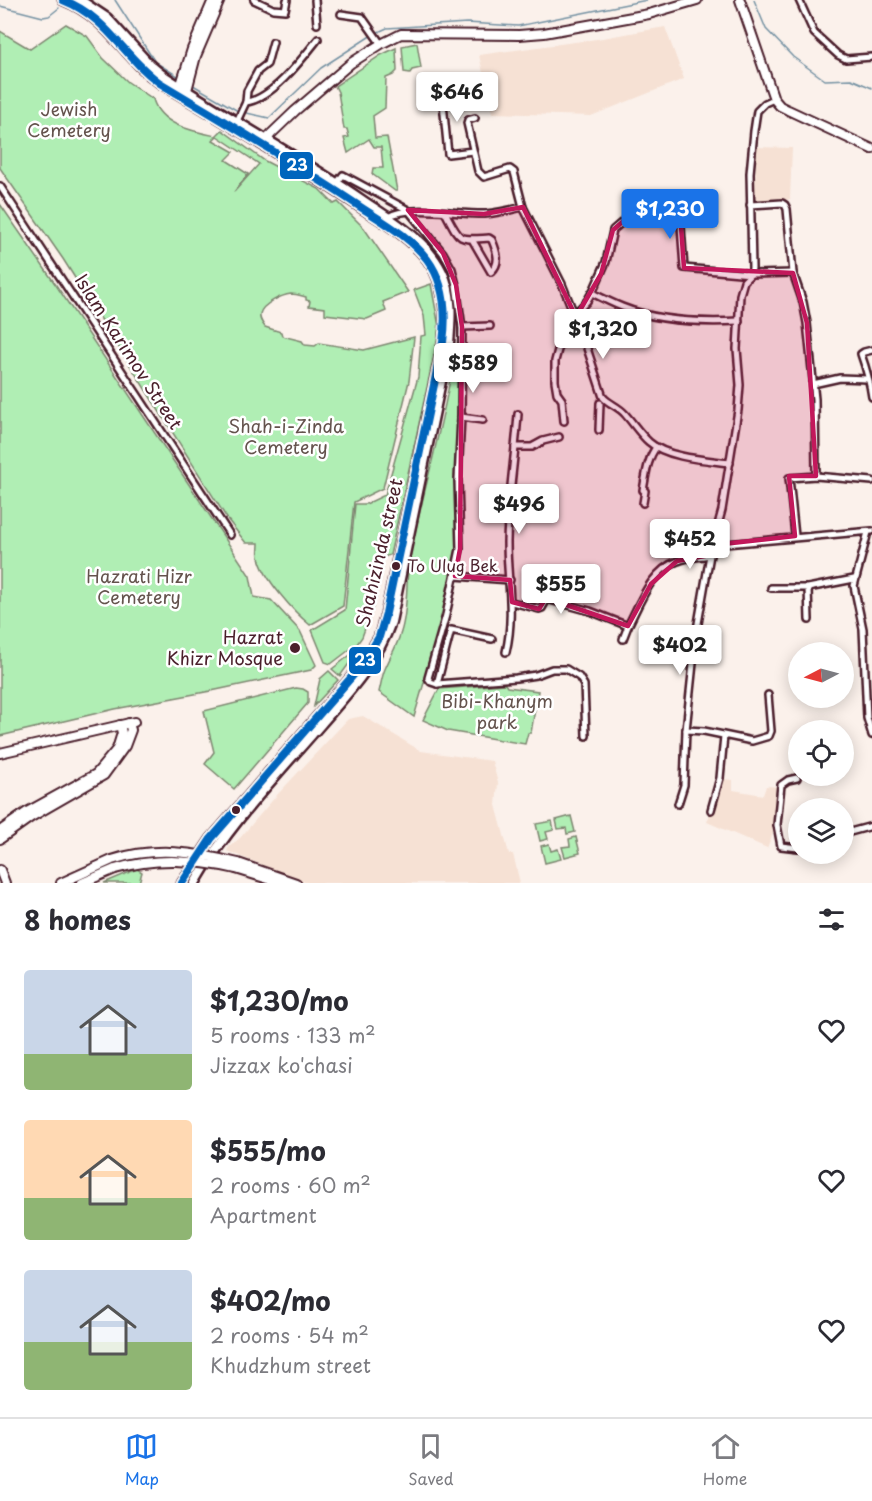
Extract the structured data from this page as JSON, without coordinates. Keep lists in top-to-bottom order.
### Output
{
  "streets": {
    "main road": ["Shahizinda street"],
    "street": ["Islam Karimov Street"]
  },
  "parks": [
    "Jewish Cemetery",
    "Shah-i-Zinda Cemetery",
    "Hazrati Hizr Cemetery",
    "Bibi-Khanym park"
  ],
  "places": ["To Ulug Bek", "Hazrat Khizr Mosque"],
  "lines": ["transit line 23"],
  "north": "left",
  "page": {
    "price": [
      "$646",
      "$1,230",
      "$1,320",
      "$589",
      "$496",
      "$452",
      "$555",
      "$402"
    ],
    "heading": "8 homes",
    "list": [
      {
        "name": "$1,230/mo",
        "note": "5 rooms · 133 m² · Jizzax ko'chasi"
      },
      {
        "name": "$555/mo",
        "note": "2 rooms · 60 m² · Apartment"
      },
      {
        "name": "$402/mo",
        "note": "2 rooms · 54 m² · Khudzhum street"
      }
    ],
    "tabs": ["Map", "Saved", "Home"]
  }
}
